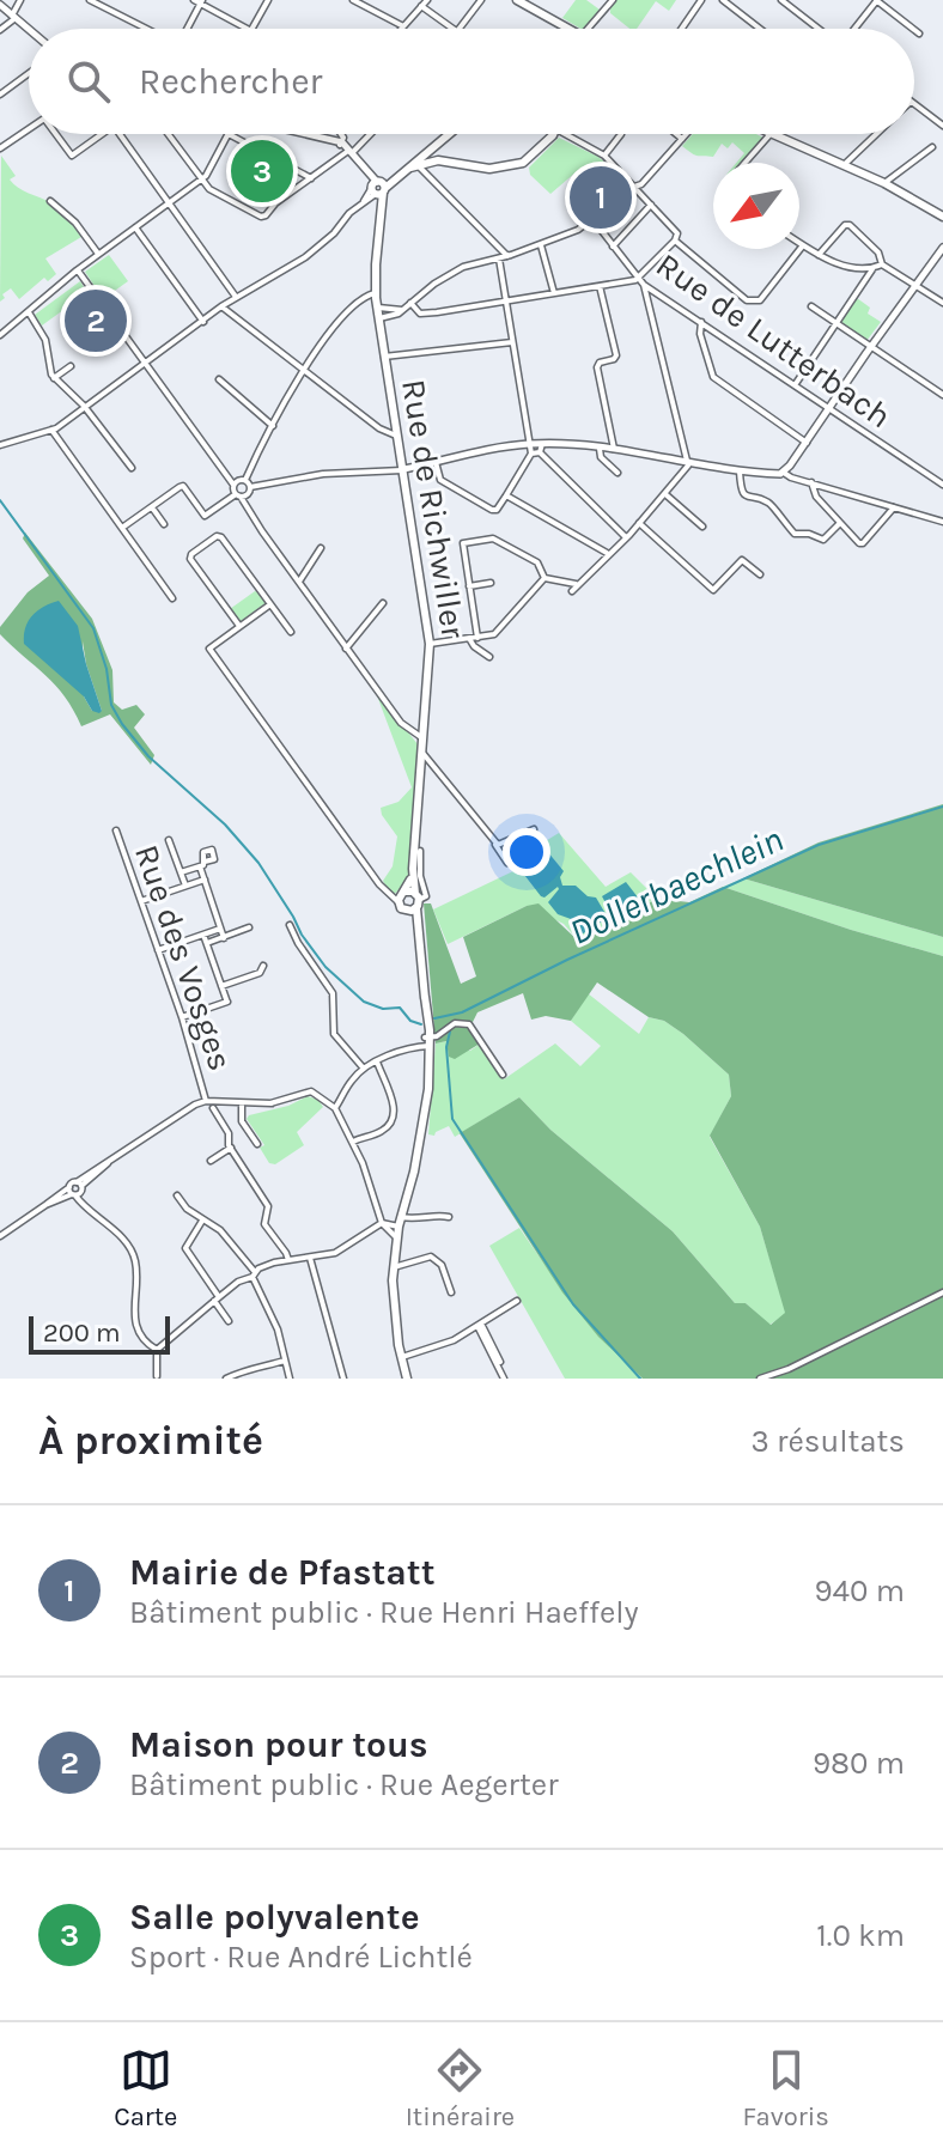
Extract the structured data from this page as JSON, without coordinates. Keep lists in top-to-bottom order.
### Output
{
  "streets": {
    "main road": ["Rue de Richwiller"],
    "street": ["Rue de Lutterbach", "Rue des Vosges"]
  },
  "water": ["Dollerbaechlein"],
  "scale_bar": "200 m",
  "north": "bottom left",
  "page": {
    "search": "Rechercher",
    "pins": ["3", "1", "2"],
    "scale": "200 m",
    "heading": ["À proximité", "3 résultats"],
    "list": [
      {
        "mark": "1",
        "name": "Mairie de Pfastatt",
        "note": "Bâtiment public · Rue Henri Haeffely",
        "value": "940 m"
      },
      {
        "mark": "2",
        "name": "Maison pour tous",
        "note": "Bâtiment public · Rue Aegerter",
        "value": "980 m"
      },
      {
        "mark": "3",
        "name": "Salle polyvalente",
        "note": "Sport · Rue André Lichtlé",
        "value": "1.0 km"
      }
    ],
    "nav": ["Carte", "Itinéraire", "Favoris"]
  }
}
